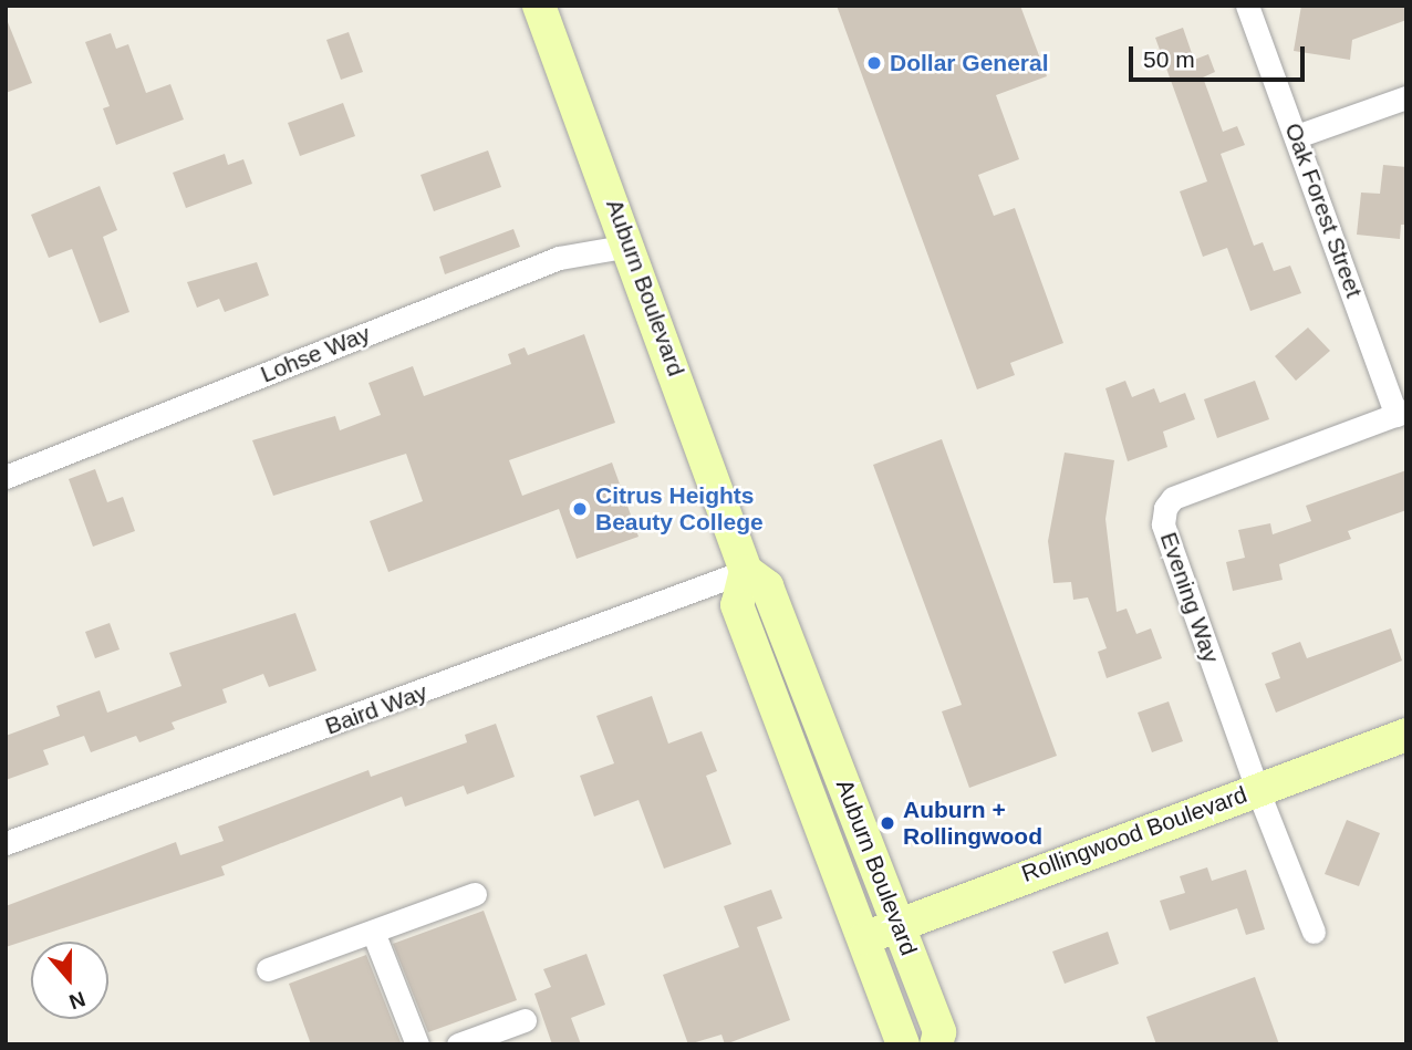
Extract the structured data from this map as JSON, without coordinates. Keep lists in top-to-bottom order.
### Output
{
  "streets": {
    "main road": ["Auburn Boulevard", "Rollingwood Boulevard"],
    "street": [
      "Oak Forest Street",
      "Lohse Way",
      "Evening Way",
      "Baird Way"
    ]
  },
  "crossings": [
    ["Oak Forest Street", "Evening Way"],
    ["Auburn Boulevard", "Lohse Way"],
    ["Auburn Boulevard", "Baird Way"],
    ["Auburn Boulevard", "Rollingwood Boulevard"],
    ["Evening Way", "Rollingwood Boulevard"]
  ],
  "places": ["Dollar General", "Citrus Heights Beauty College", "Auburn + Rollingwood"],
  "scale_bar": "50 m",
  "north": "bottom"
}
